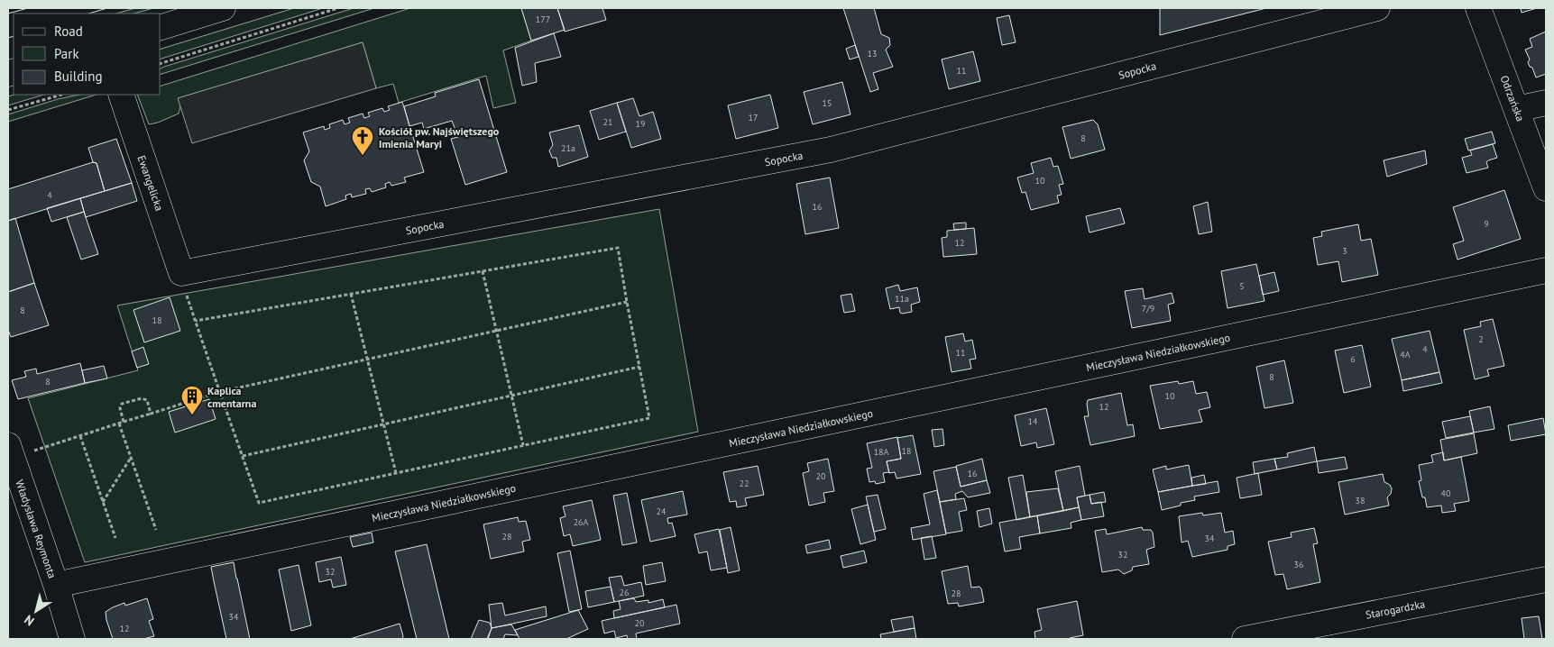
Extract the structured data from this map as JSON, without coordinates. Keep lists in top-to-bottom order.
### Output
{
  "streets": {
    "street": [
      "Sopocka",
      "Odrzańska",
      "Ewangelicka",
      "Mieczysława Niedziałkowskiego",
      "Władysława Reymonta",
      "Starogardzka"
    ]
  },
  "crossings": [
    ["Sopocka", "Ewangelicka"],
    ["Mieczysława Niedziałkowskiego", "Władysława Reymonta"]
  ],
  "places": {
    "church": ["Kościół pw. Najświętszego Imienia Maryi"],
    "building": ["Kaplica cmentarna"]
  },
  "house_numbers": [
    "177",
    "13",
    "11",
    "15",
    "17",
    "21",
    "19",
    "8",
    "21a",
    "10",
    "4",
    "16",
    "9",
    "12",
    "3",
    "5",
    "11a",
    "7/9",
    "8",
    "18",
    "2",
    "4",
    "11",
    "4A",
    "6",
    "8",
    "8",
    "10",
    "12",
    "14",
    "18",
    "18A",
    "16",
    "20",
    "22",
    "40",
    "38",
    "24",
    "26A",
    "28",
    "34",
    "32",
    "36",
    "32",
    "26",
    "28",
    "34",
    "20",
    "12"
  ],
  "legend": ["Road", "Park", "Building"],
  "north": "bottom left"
}
